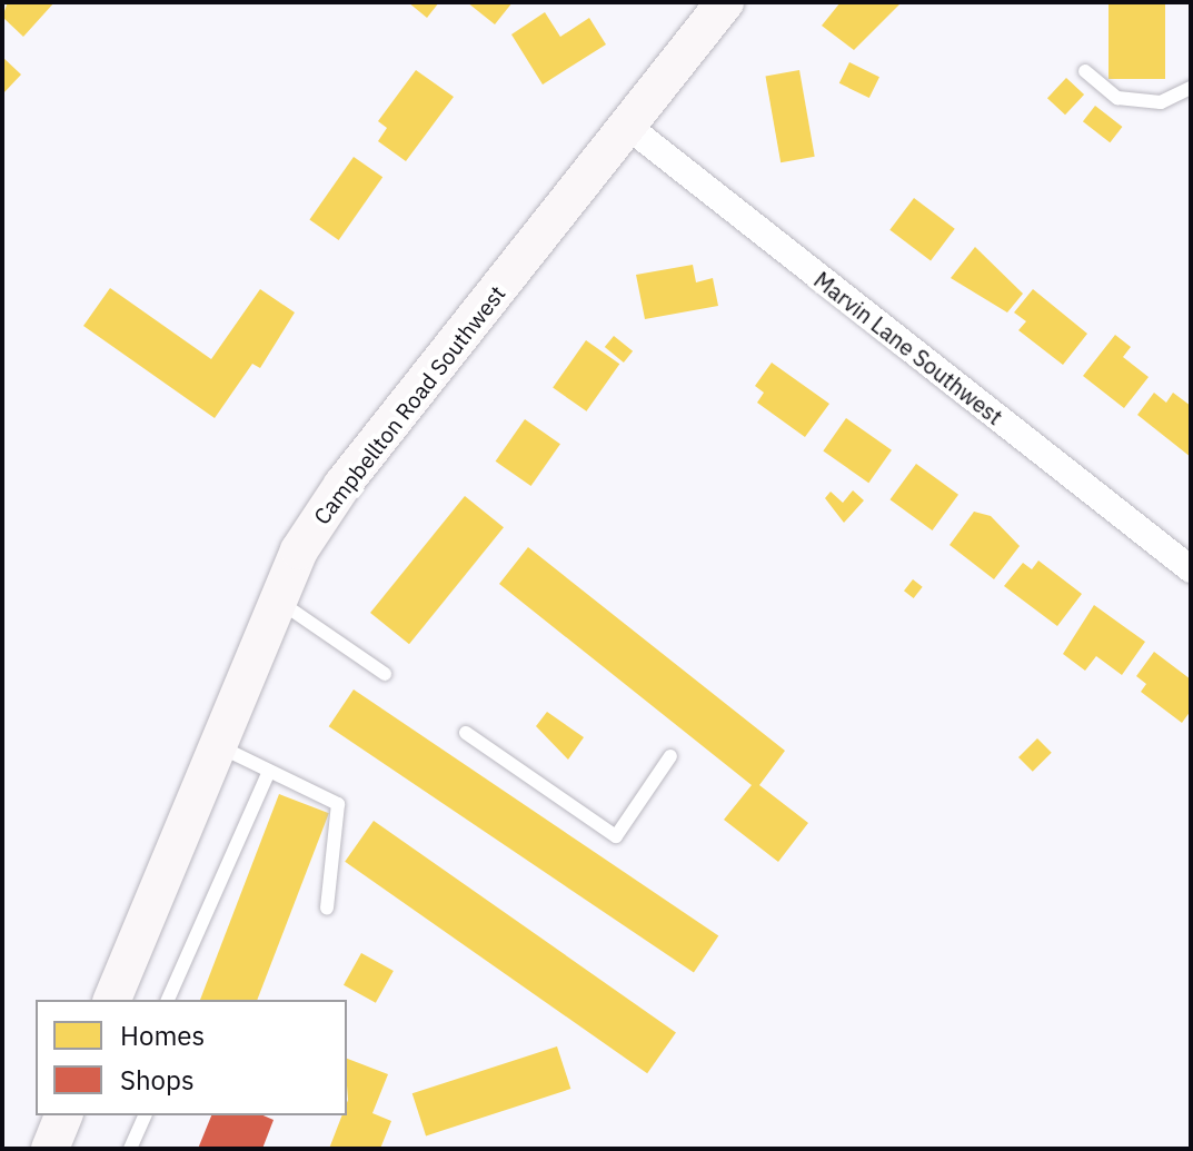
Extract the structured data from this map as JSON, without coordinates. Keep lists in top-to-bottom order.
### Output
{
  "streets": {
    "main road": ["Campbellton Road Southwest"],
    "street": ["Marvin Lane Southwest"]
  },
  "crossings": [
    ["Marvin Lane Southwest", "Campbellton Road Southwest"]
  ],
  "legend": ["Homes", "Shops"]
}
